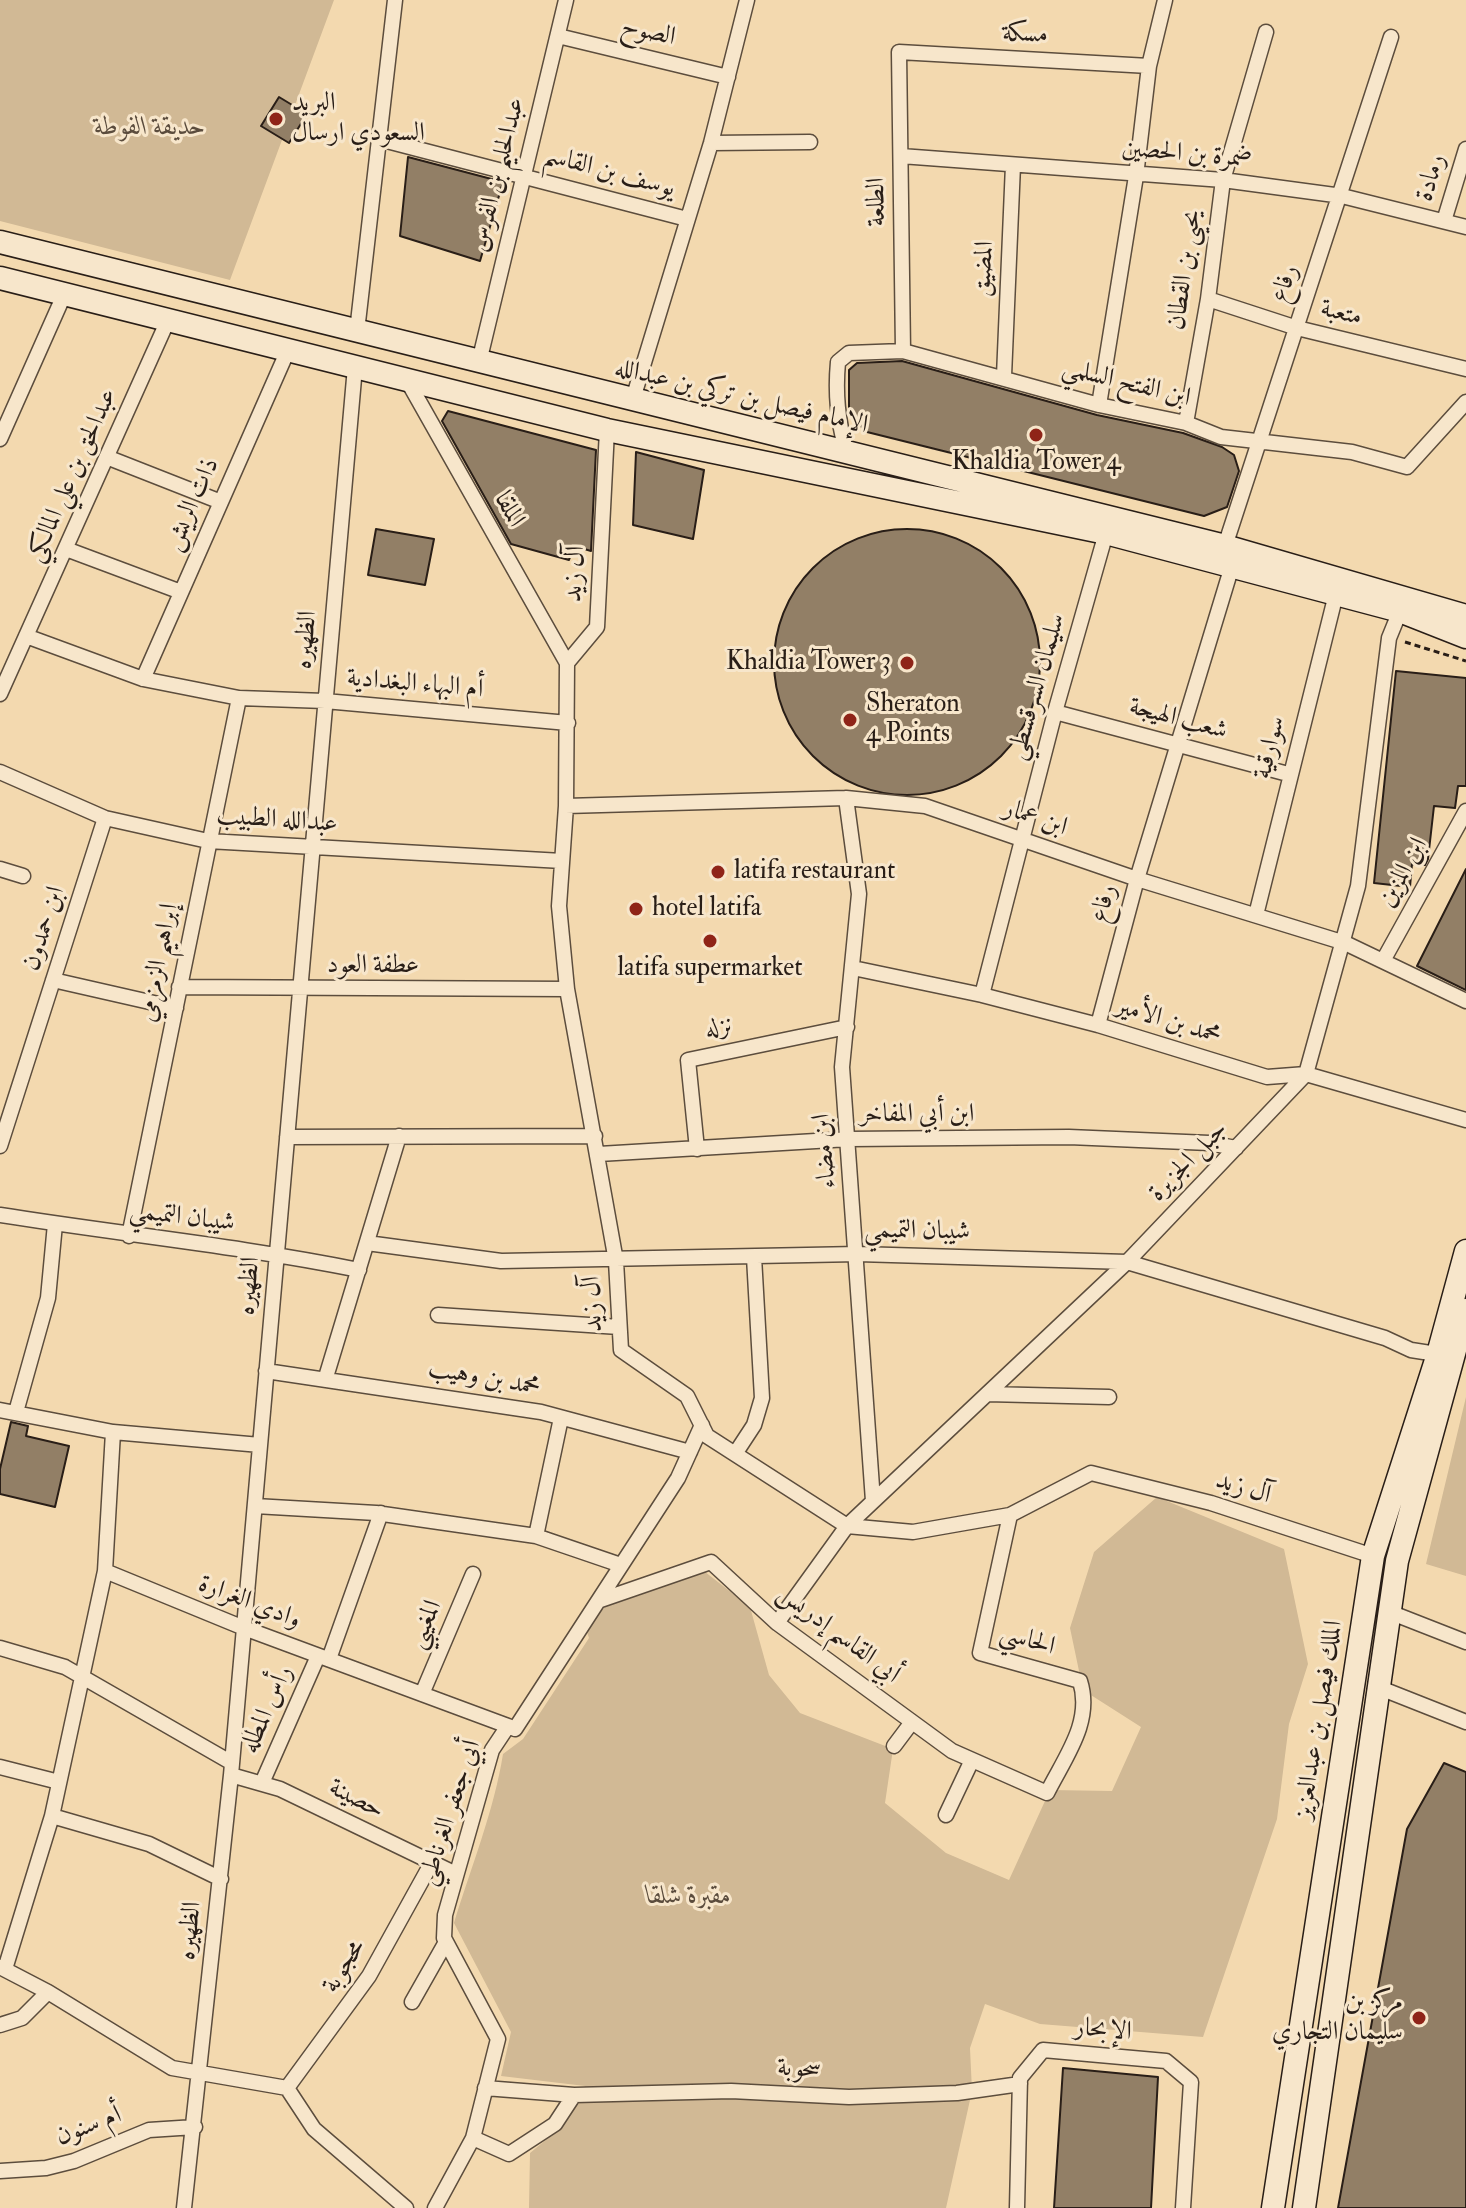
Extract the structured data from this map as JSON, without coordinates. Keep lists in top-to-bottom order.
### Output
{
  "streets": {
    "main road": ["الإمام فيصل بن تركي بن عبدالله", "الملك فيصل بن عبدالعزيز"],
    "street": [
      "الصوح",
      "مسكة",
      "ضمرة بن الحصين",
      "يوسف بن القاسم",
      "عبدالحليم بن الفرس",
      "رمادة",
      "الطلعة",
      "المضيق",
      "يحيى بن القطان",
      "رفاع",
      "متعبة",
      "ابن الفتح السلمي",
      "عبدالحق بن علي المالكي",
      "ذات الريش",
      "الملقا",
      "آل زيد",
      "الظهيره",
      "أم البهاء البغدادية",
      "سليمان السرقسطي",
      "شعب الهيجة",
      "سوارقية",
      "ابن عمار",
      "عبدالله الطبيب",
      "ابن المزين",
      "ابن حمدون",
      "إبراهيم الزمزمي",
      "عطفة العود",
      "محمد بن الأمير",
      "نزله",
      "ابن أبي المفاخر",
      "ابن مضاء",
      "جبل الجزيرة",
      "شيبان التميمي",
      "محمد بن وهيب",
      "وادي الغرارة",
      "المغيبي",
      "أبي القاسم إدريس",
      "الحاسي",
      "رأس المطله",
      "حصينة",
      "أبي جعفر الغرناطي",
      "محجوبة",
      "الإبحار",
      "سحوبة",
      "أم سنون"
    ]
  },
  "crossings": [
    ["الصوح", "عبدالحليم بن الفرس"],
    ["مسكة", "الطلعة"],
    ["ضمرة بن الحصين", "رمادة"],
    ["ضمرة بن الحصين", "الطلعة"],
    ["ضمرة بن الحصين", "المضيق"],
    ["ضمرة بن الحصين", "يحيى بن القطان"],
    ["ضمرة بن الحصين", "رفاع"],
    ["يوسف بن القاسم", "عبدالحليم بن الفرس"],
    ["عبدالحليم بن الفرس", "الإمام فيصل بن تركي بن عبدالله"],
    ["الطلعة", "ابن الفتح السلمي"],
    ["المضيق", "ابن الفتح السلمي"],
    ["يحيى بن القطان", "متعبة"],
    ["يحيى بن القطان", "ابن الفتح السلمي"],
    ["رفاع", "متعبة"],
    ["رفاع", "ابن الفتح السلمي"],
    ["رفاع", "الإمام فيصل بن تركي بن عبدالله"],
    ["رفاع", "شعب الهيجة"],
    ["رفاع", "ابن عمار"],
    ["رفاع", "محمد بن الأمير"],
    ["ابن الفتح السلمي", "الإمام فيصل بن تركي بن عبدالله"],
    ["الإمام فيصل بن تركي بن عبدالله", "عبدالحق بن علي المالكي"],
    ["الإمام فيصل بن تركي بن عبدالله", "ذات الريش"],
    ["الإمام فيصل بن تركي بن عبدالله", "الملقا"],
    ["الإمام فيصل بن تركي بن عبدالله", "آل زيد"],
    ["الإمام فيصل بن تركي بن عبدالله", "الظهيره"],
    ["الإمام فيصل بن تركي بن عبدالله", "سليمان السرقسطي"],
    ["الإمام فيصل بن تركي بن عبدالله", "سوارقية"],
    ["الإمام فيصل بن تركي بن عبدالله", "جبل الجزيرة"],
    ["عبدالحق بن علي المالكي", "أم البهاء البغدادية"],
    ["ذات الريش", "أم البهاء البغدادية"],
    ["الملقا", "آل زيد"],
    ["آل زيد", "أم البهاء البغدادية"],
    ["آل زيد", "ابن عمار"],
    ["آل زيد", "عبدالله الطبيب"],
    ["آل زيد", "عطفة العود"],
    ["آل زيد", "ابن أبي المفاخر"],
    ["آل زيد", "جبل الجزيرة"],
    ["آل زيد", "شيبان التميمي"],
    ["آل زيد", "الحاسي"],
    ["آل زيد", "الملك فيصل بن عبدالعزيز"],
    ["آل زيد", "أبي جعفر الغرناطي"],
    ["الظهيره", "أم البهاء البغدادية"],
    ["الظهيره", "عبدالله الطبيب"],
    ["الظهيره", "عطفة العود"],
    ["الظهيره", "شيبان التميمي"],
    ["الظهيره", "محمد بن وهيب"],
    ["الظهيره", "وادي الغرارة"],
    ["الظهيره", "حصينة"],
    ["الظهيره", "أم سنون"],
    ["أم البهاء البغدادية", "إبراهيم الزمزمي"],
    ["سليمان السرقسطي", "شعب الهيجة"],
    ["سليمان السرقسطي", "ابن عمار"],
    ["سليمان السرقسطي", "محمد بن الأمير"],
    ["شعب الهيجة", "سوارقية"],
    ["سوارقية", "ابن عمار"],
    ["ابن عمار", "ابن المزين"],
    ["ابن عمار", "ابن مضاء"],
    ["ابن عمار", "جبل الجزيرة"],
    ["عبدالله الطبيب", "ابن حمدون"],
    ["عبدالله الطبيب", "إبراهيم الزمزمي"],
    ["إبراهيم الزمزمي", "عطفة العود"],
    ["إبراهيم الزمزمي", "شيبان التميمي"],
    ["محمد بن الأمير", "ابن مضاء"],
    ["محمد بن الأمير", "جبل الجزيرة"],
    ["نزله", "ابن أبي المفاخر"],
    ["نزله", "ابن مضاء"],
    ["ابن أبي المفاخر", "ابن مضاء"],
    ["ابن أبي المفاخر", "جبل الجزيرة"],
    ["ابن مضاء", "جبل الجزيرة"],
    ["ابن مضاء", "شيبان التميمي"],
    ["جبل الجزيرة", "شيبان التميمي"],
    ["جبل الجزيرة", "أبي القاسم إدريس"],
    ["شيبان التميمي", "الملك فيصل بن عبدالعزيز"],
    ["محمد بن وهيب", "أبي جعفر الغرناطي"],
    ["وادي الغرارة", "المغيبي"],
    ["وادي الغرارة", "رأس المطله"],
    ["وادي الغرارة", "أبي جعفر الغرناطي"],
    ["أبي القاسم إدريس", "الحاسي"],
    ["أبي القاسم إدريس", "أبي جعفر الغرناطي"],
    ["رأس المطله", "حصينة"],
    ["حصينة", "أبي جعفر الغرناطي"],
    ["حصينة", "محجوبة"],
    ["الإبحار", "سحوبة"]
  ],
  "parks": ["حديقة الفوطة", "مقبرة شلقا"],
  "places": [
    "البريد السعودي ارسال",
    "Khaldia Tower 4",
    "Khaldia Tower 3",
    "Sheraton 4 Points",
    "latifa restaurant",
    "hotel latifa",
    "latifa supermarket",
    "مركز بن سليمان التجاري"
  ]
}
